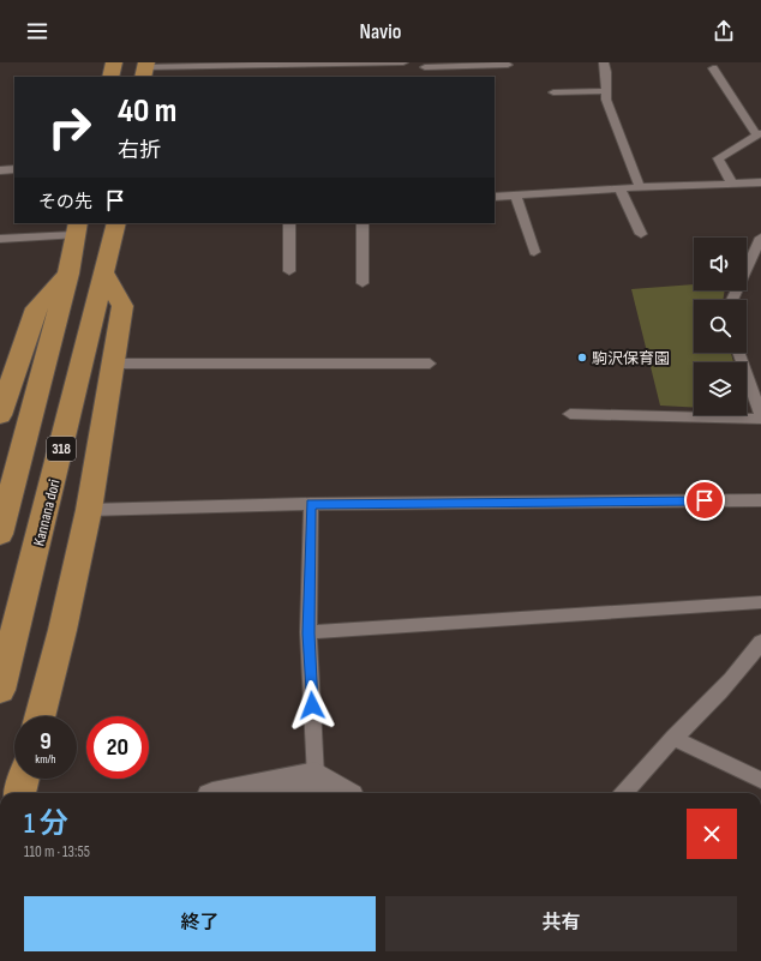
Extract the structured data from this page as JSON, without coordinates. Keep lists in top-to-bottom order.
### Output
{
  "streets": {
    "main road": ["318", "Kannana dori"]
  },
  "places": ["駒沢保育園"],
  "page": {
    "header": "Navio",
    "turn": ["40 m", "右折"],
    "then": "その先",
    "speed": "9 km/h",
    "limit": "20",
    "heading": ["1 分", "110 m · 13:55"],
    "buttons": ["終了", "共有"]
  }
}
